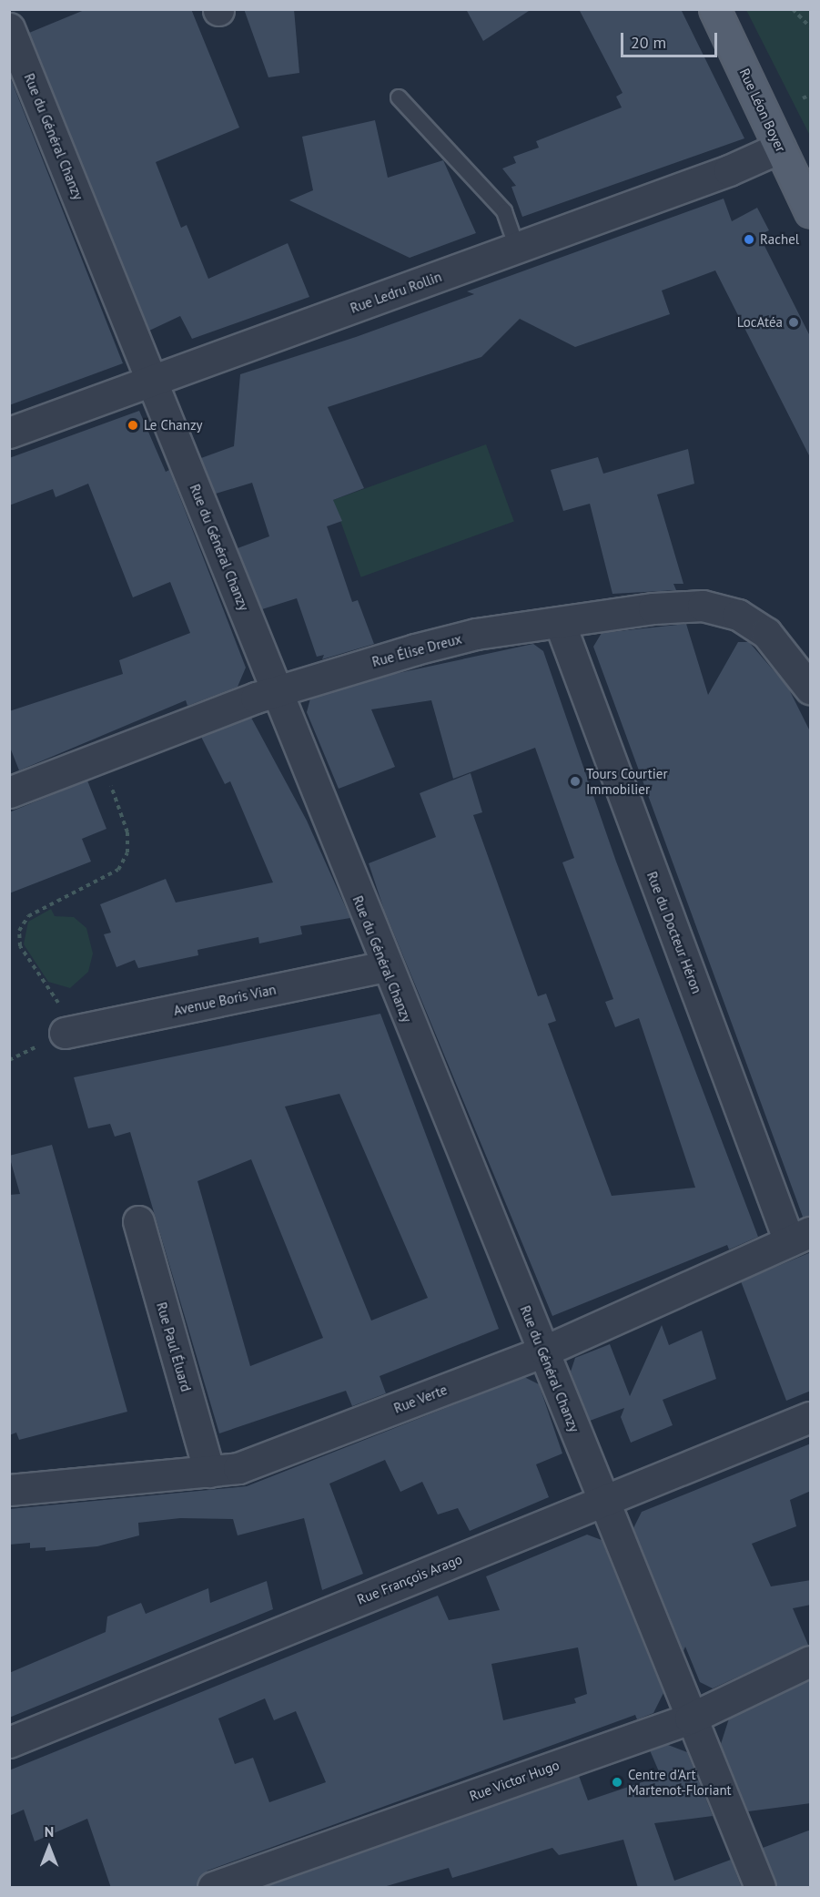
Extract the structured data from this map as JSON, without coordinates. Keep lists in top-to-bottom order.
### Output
{
  "streets": {
    "main road": ["Rue Léon Boyer"],
    "street": [
      "Rue du Général Chanzy",
      "Rue Ledru Rollin",
      "Rue Élise Dreux",
      "Rue du Docteur Héron",
      "Avenue Boris Vian",
      "Rue Paul Éluard",
      "Rue Verte",
      "Rue François Arago",
      "Rue Victor Hugo"
    ]
  },
  "crossings": [
    ["Rue Léon Boyer", "Rue Ledru Rollin"],
    ["Rue du Général Chanzy", "Rue Ledru Rollin"],
    ["Rue du Général Chanzy", "Rue Élise Dreux"],
    ["Rue du Général Chanzy", "Avenue Boris Vian"],
    ["Rue du Général Chanzy", "Rue Verte"],
    ["Rue du Général Chanzy", "Rue François Arago"],
    ["Rue du Général Chanzy", "Rue Victor Hugo"],
    ["Rue Élise Dreux", "Rue du Docteur Héron"],
    ["Rue du Docteur Héron", "Rue Verte"],
    ["Rue Paul Éluard", "Rue Verte"]
  ],
  "places": [
    "Rachel",
    "LocAtéa",
    "Le Chanzy",
    "Tours Courtier Immobilier",
    "Centre d'Art Martenot-Floriant"
  ],
  "scale_bar": "20 m",
  "north": "top"
}
